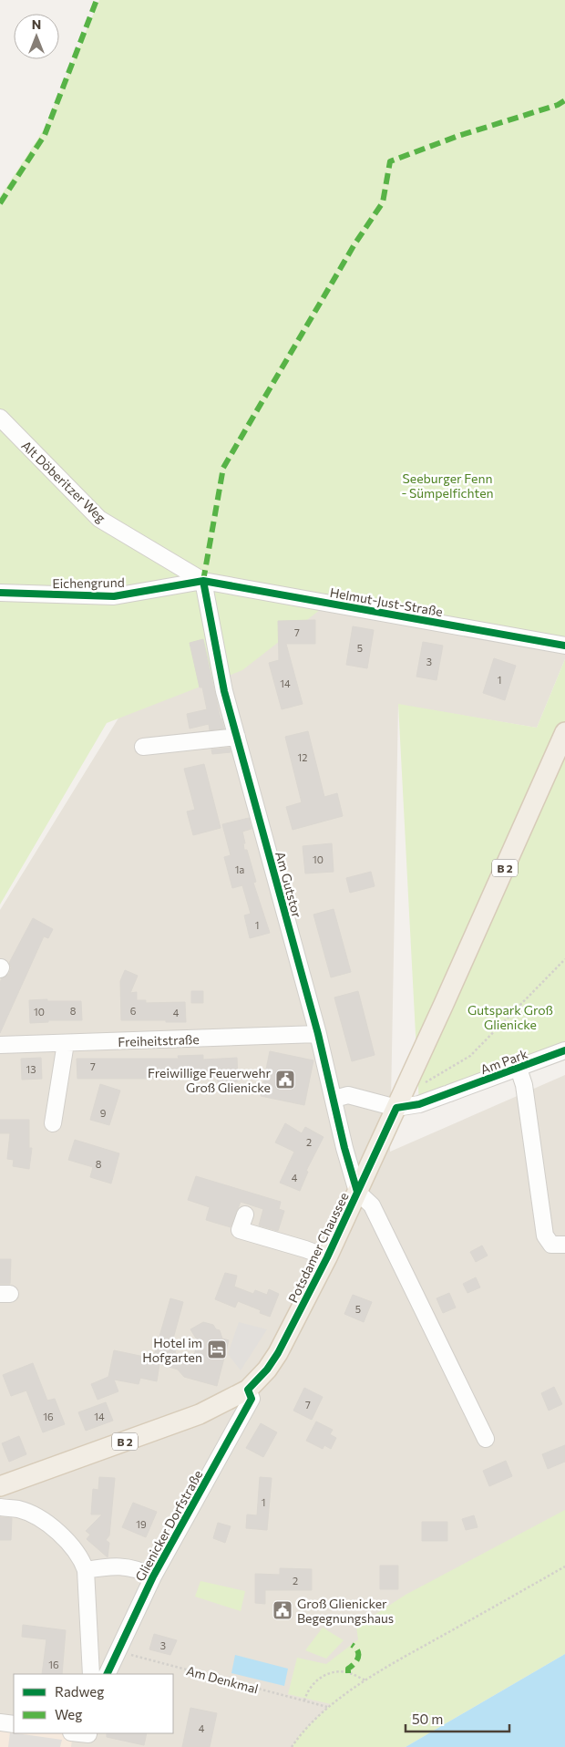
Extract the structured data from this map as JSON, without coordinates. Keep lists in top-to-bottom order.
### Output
{
  "streets": {
    "main road": ["B 2", "Potsdamer Chaussee"],
    "street": [
      "Alt Döberitzer Weg",
      "Eichengrund",
      "Helmut-Just-Straße",
      "Am Gutstor",
      "Freiheitstraße",
      "Am Park",
      "Glienicker Dorfstraße"
    ],
    "path": ["Am Denkmal"]
  },
  "crossings": [
    ["Alt Döberitzer Weg", "Eichengrund"],
    ["Alt Döberitzer Weg", "Helmut-Just-Straße"],
    ["Alt Döberitzer Weg", "Am Gutstor"],
    ["Eichengrund", "Helmut-Just-Straße"],
    ["Eichengrund", "Am Gutstor"],
    ["Helmut-Just-Straße", "Am Gutstor"],
    ["Am Gutstor", "Freiheitstraße"],
    ["Am Gutstor", "Potsdamer Chaussee"],
    ["Am Park", "Potsdamer Chaussee"],
    ["Potsdamer Chaussee", "Glienicker Dorfstraße"],
    ["Glienicker Dorfstraße", "Am Denkmal"]
  ],
  "parks": ["Seeburger Fenn - Sümpelfichten", "Gutspark Groß Glienicke"],
  "places": {
    "public building": ["Freiwillige Feuerwehr Groß Glienicke", "Groß Glienicker Begegnungshaus"],
    "hotel": ["Hotel im Hofgarten"]
  },
  "house_numbers": [
    "7",
    "5",
    "3",
    "1",
    "14",
    "12",
    "10",
    "1a",
    "1",
    "8",
    "6",
    "10",
    "4",
    "7",
    "13",
    "9",
    "2",
    "8",
    "4",
    "5",
    "7",
    "16",
    "14",
    "1",
    "19",
    "2",
    "3",
    "16",
    "4"
  ],
  "legend": ["Radweg", "Weg"],
  "scale_bar": "50 m",
  "north": "top"
}
